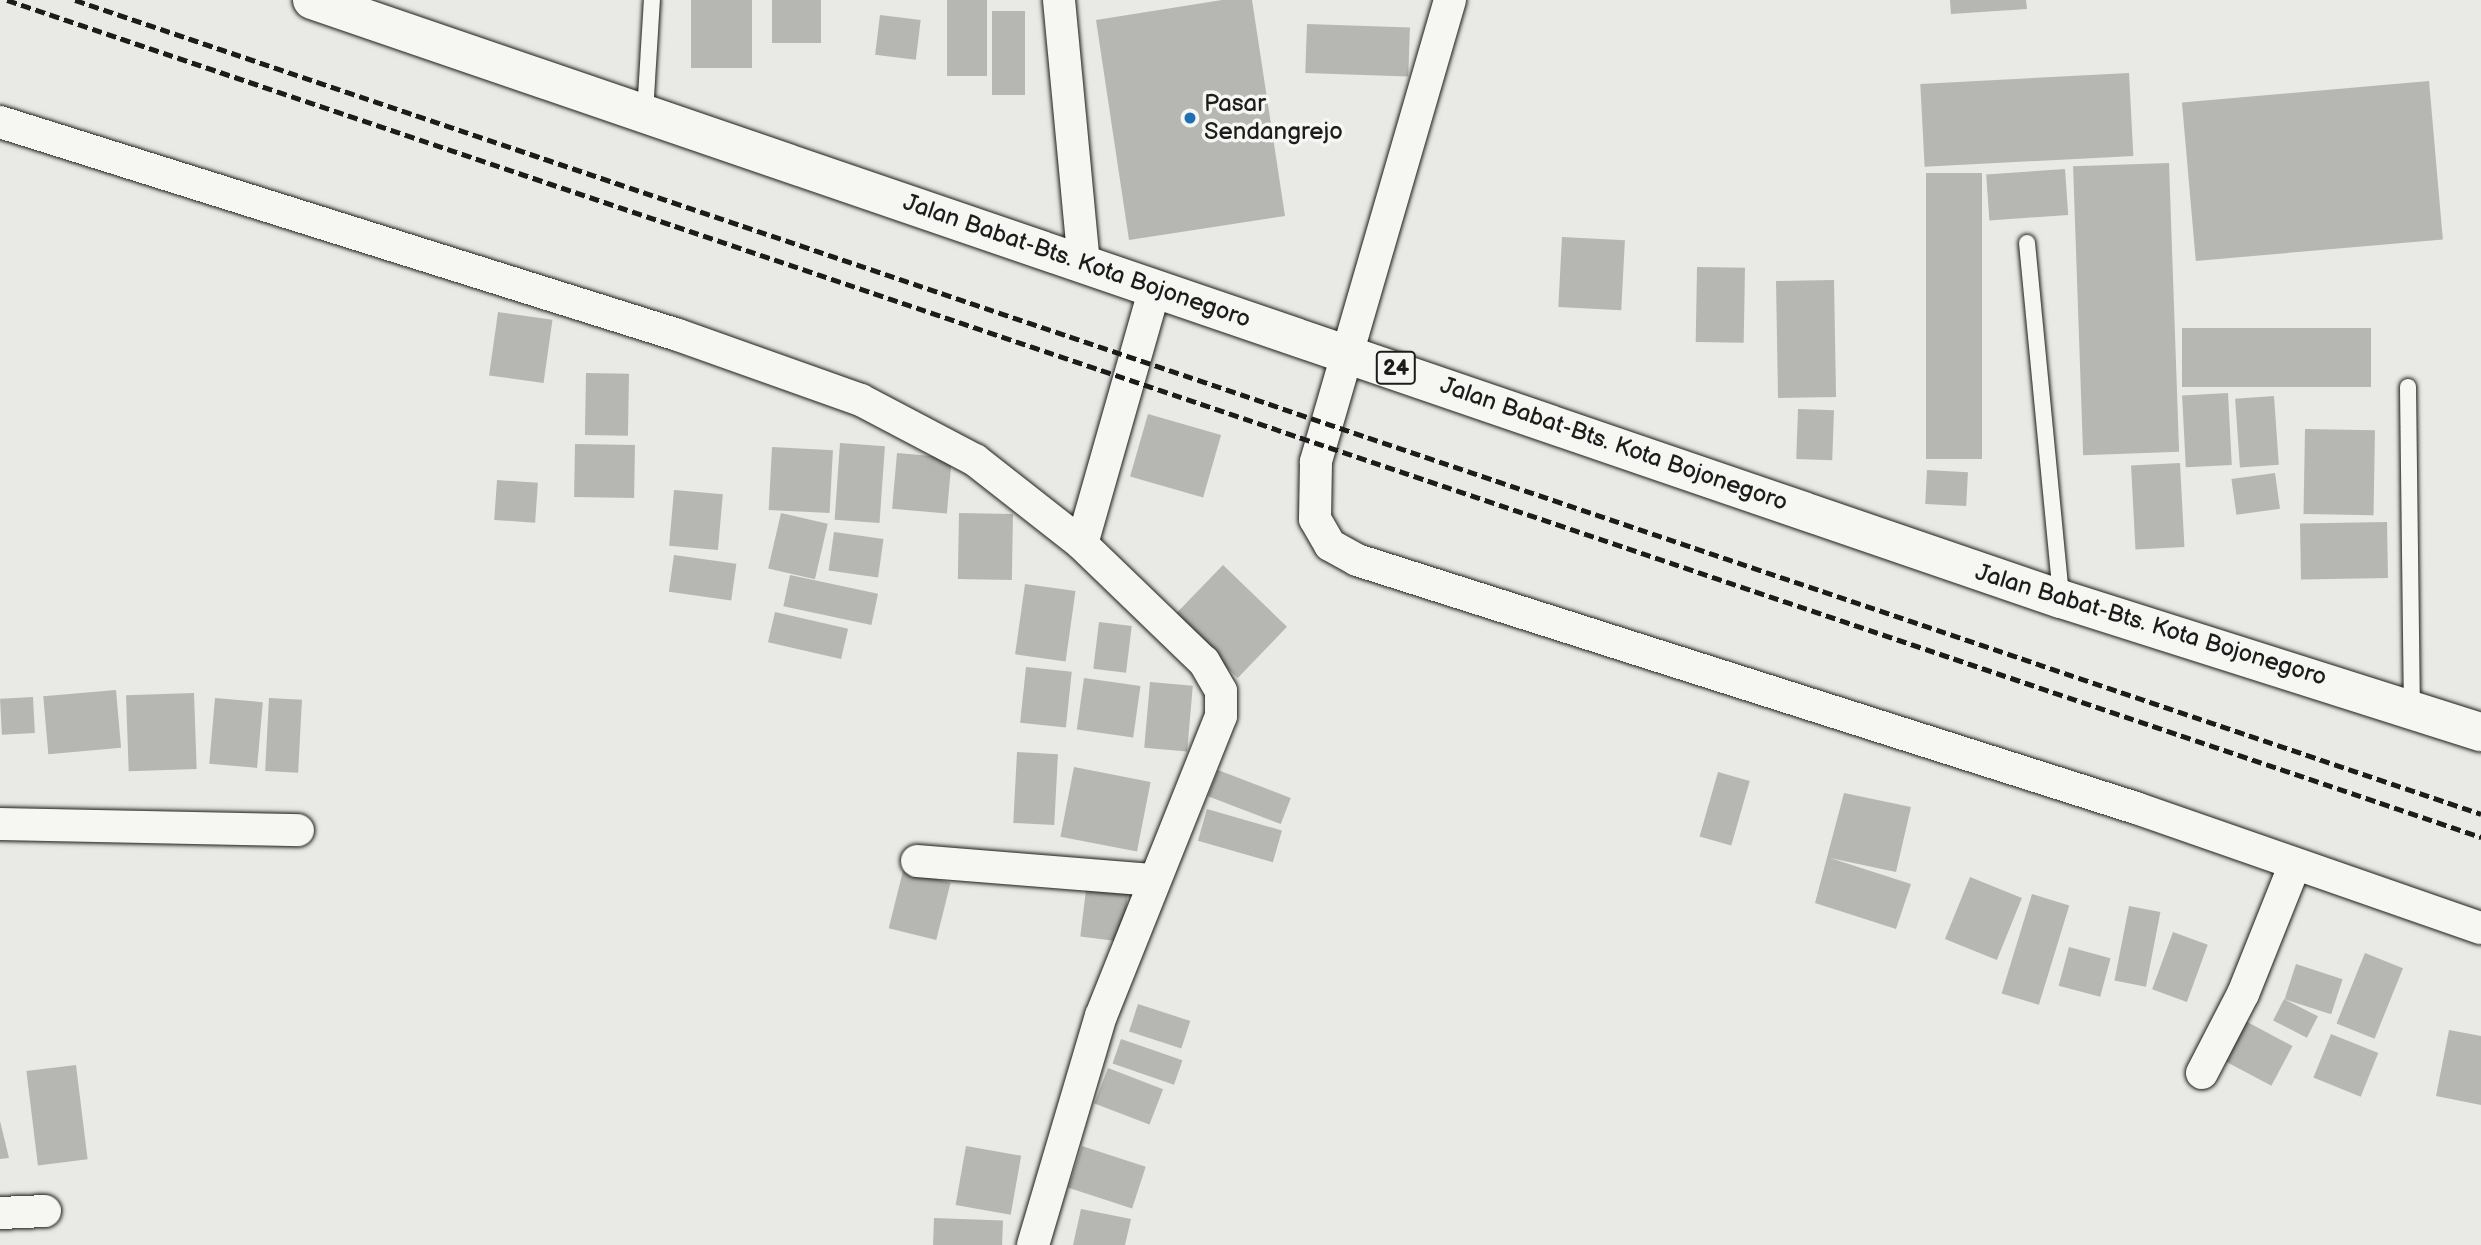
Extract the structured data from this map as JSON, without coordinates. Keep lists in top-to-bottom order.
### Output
{
  "streets": {
    "highway": ["Jalan Babat-Bts. Kota Bojonegoro", "24"]
  },
  "places": ["Pasar Sendangrejo"]
}
